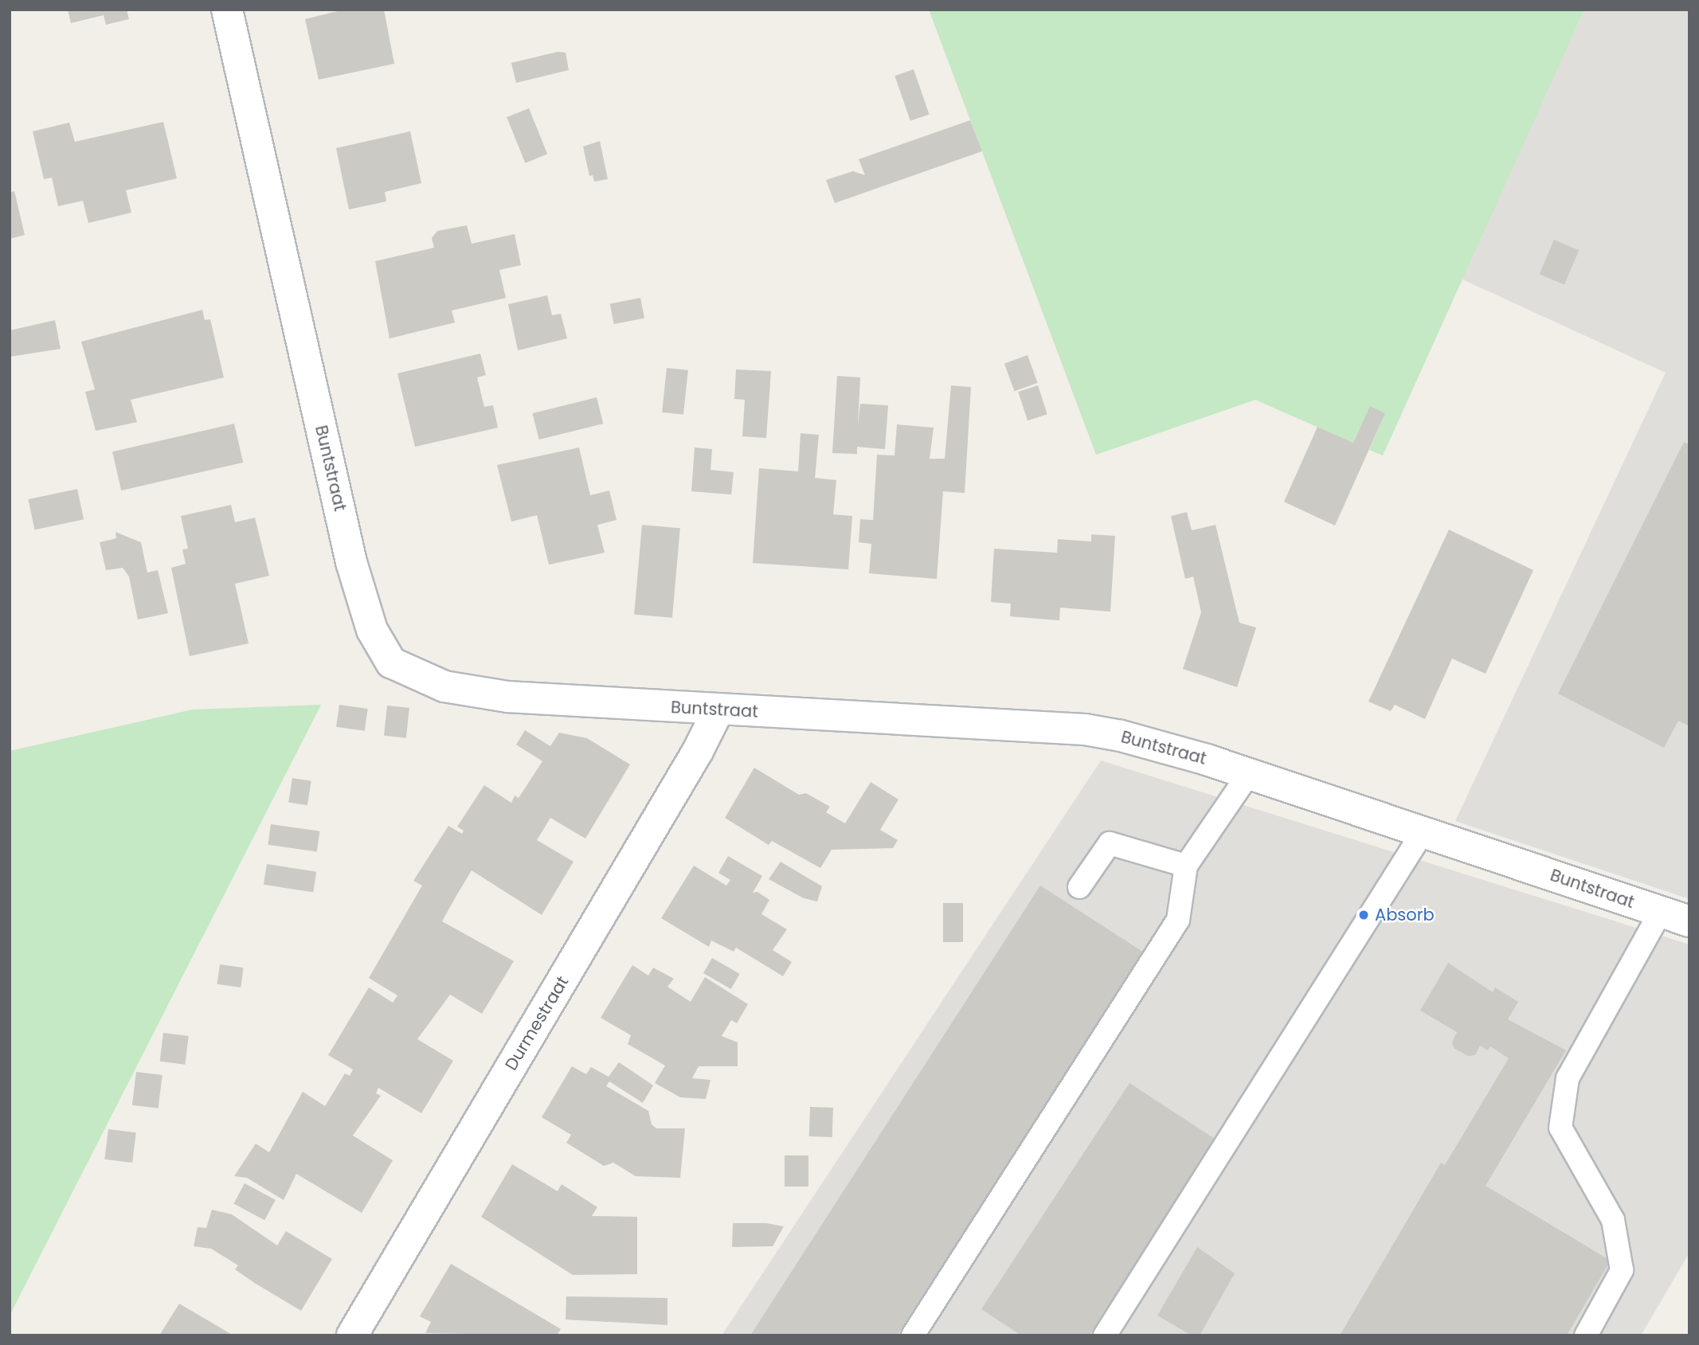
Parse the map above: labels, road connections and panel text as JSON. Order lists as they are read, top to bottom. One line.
{"streets":{"street":["Buntstraat","Durmestraat"]},"crossings":[["Buntstraat","Durmestraat"]],"places":["Absorb"]}
